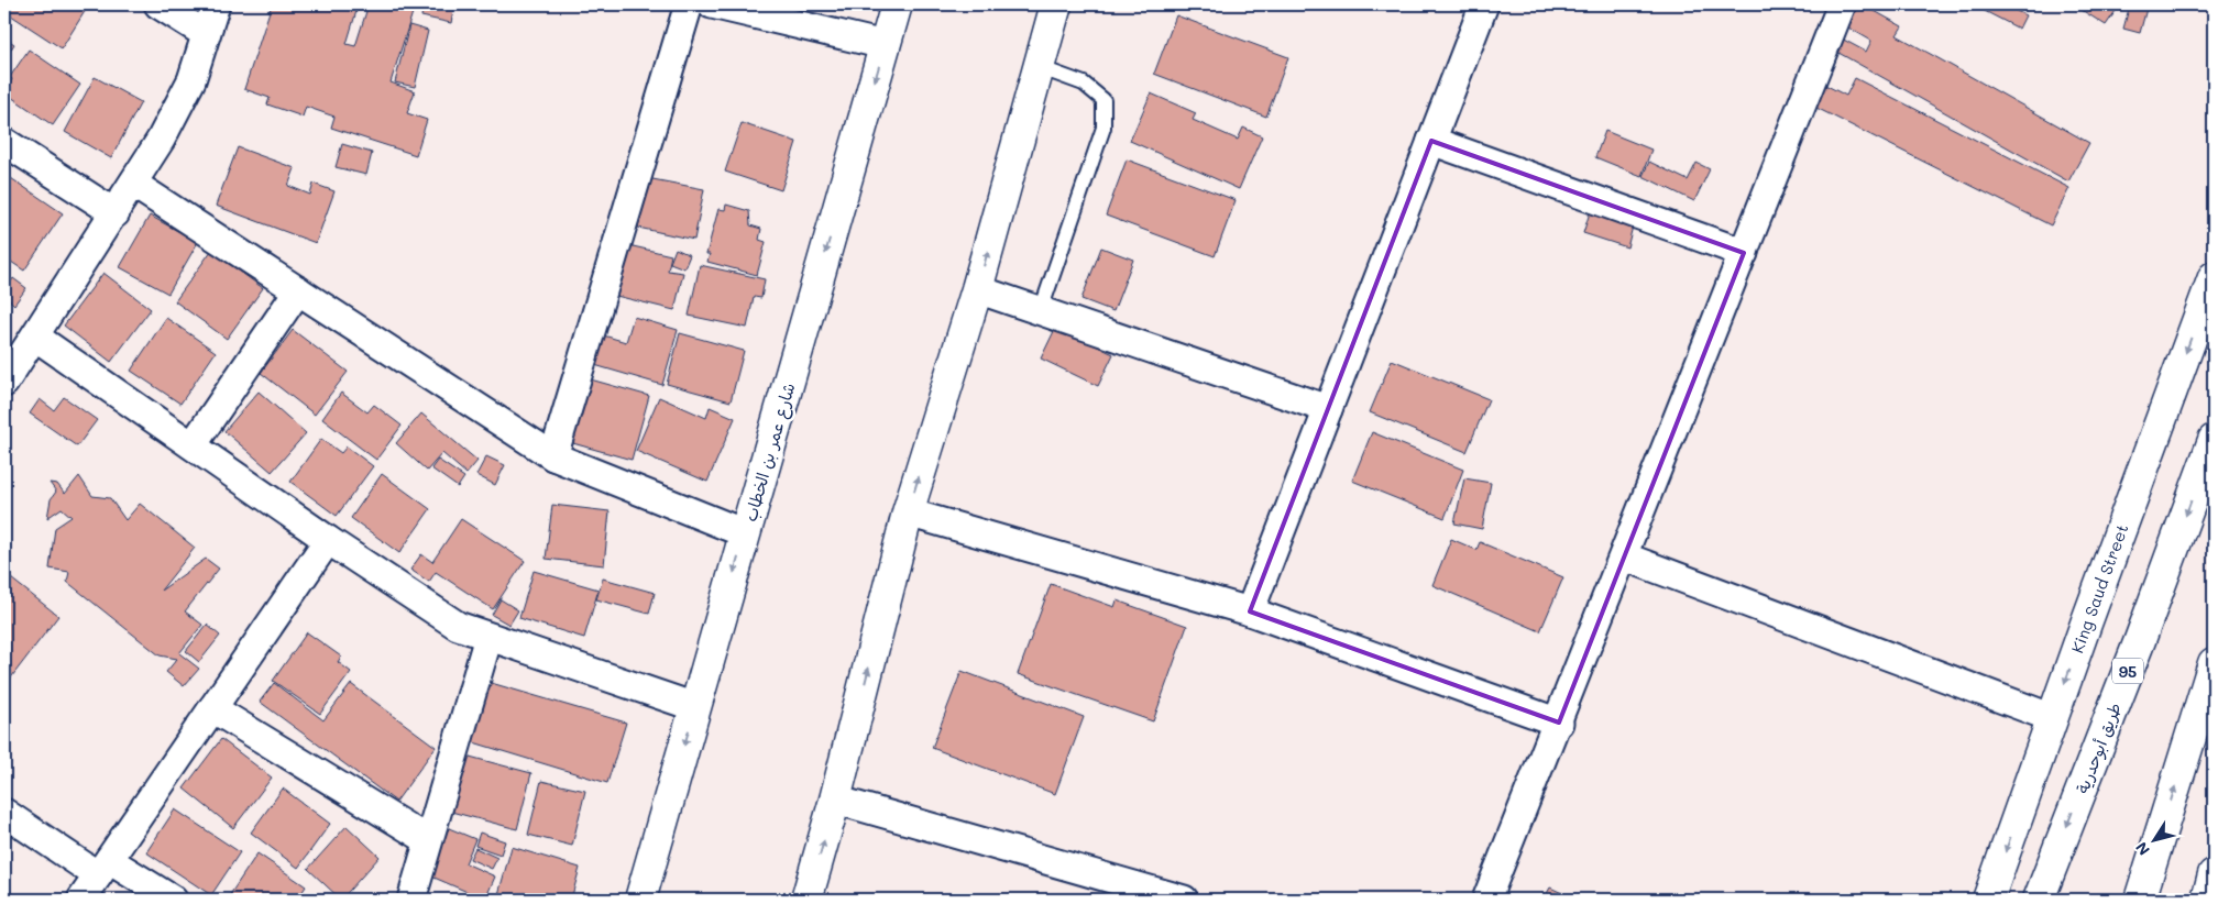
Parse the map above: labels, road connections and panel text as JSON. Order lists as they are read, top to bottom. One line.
{"streets":{"main road":["شارع عمر بن الخطاب","King Saud Street","95","طريق أبوحدرية"]},"north":"bottom left"}
